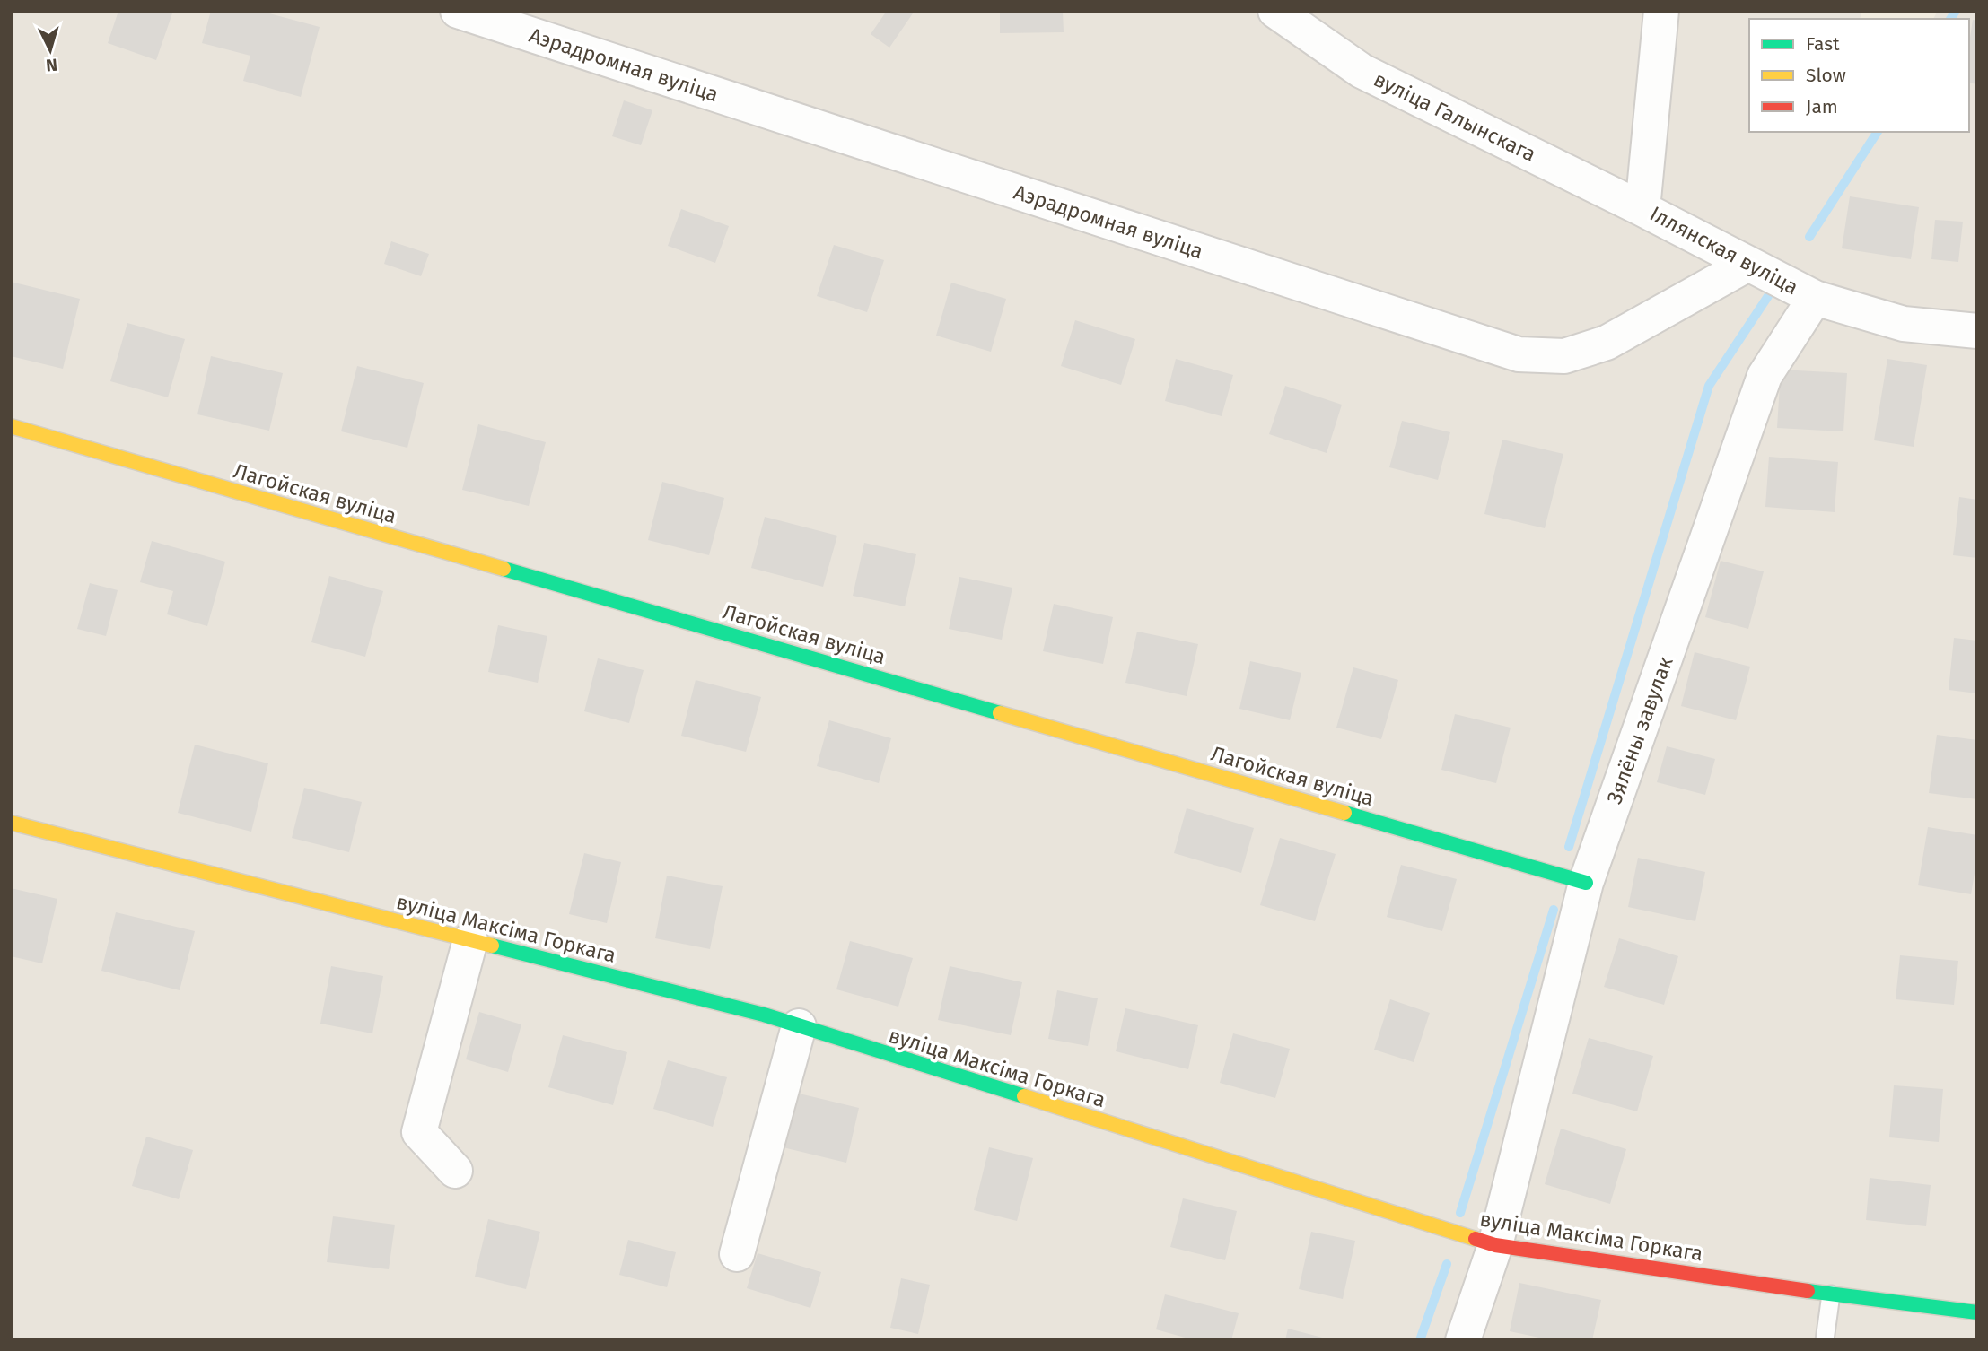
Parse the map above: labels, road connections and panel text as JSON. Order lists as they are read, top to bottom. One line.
{"streets":{"street":["Аэрадромная вуліца","вуліца Галынскага","Іллянская вуліца","Лагойская вуліца","Зялёны завулак","вуліца Максіма Горкага"]},"crossings":[["Аэрадромная вуліца","Іллянская вуліца"],["вуліца Галынскага","Іллянская вуліца"],["Іллянская вуліца","Зялёны завулак"],["Лагойская вуліца","Зялёны завулак"],["Зялёны завулак","вуліца Максіма Горкага"]],"legend":["Fast","Slow","Jam"],"north":"bottom"}
